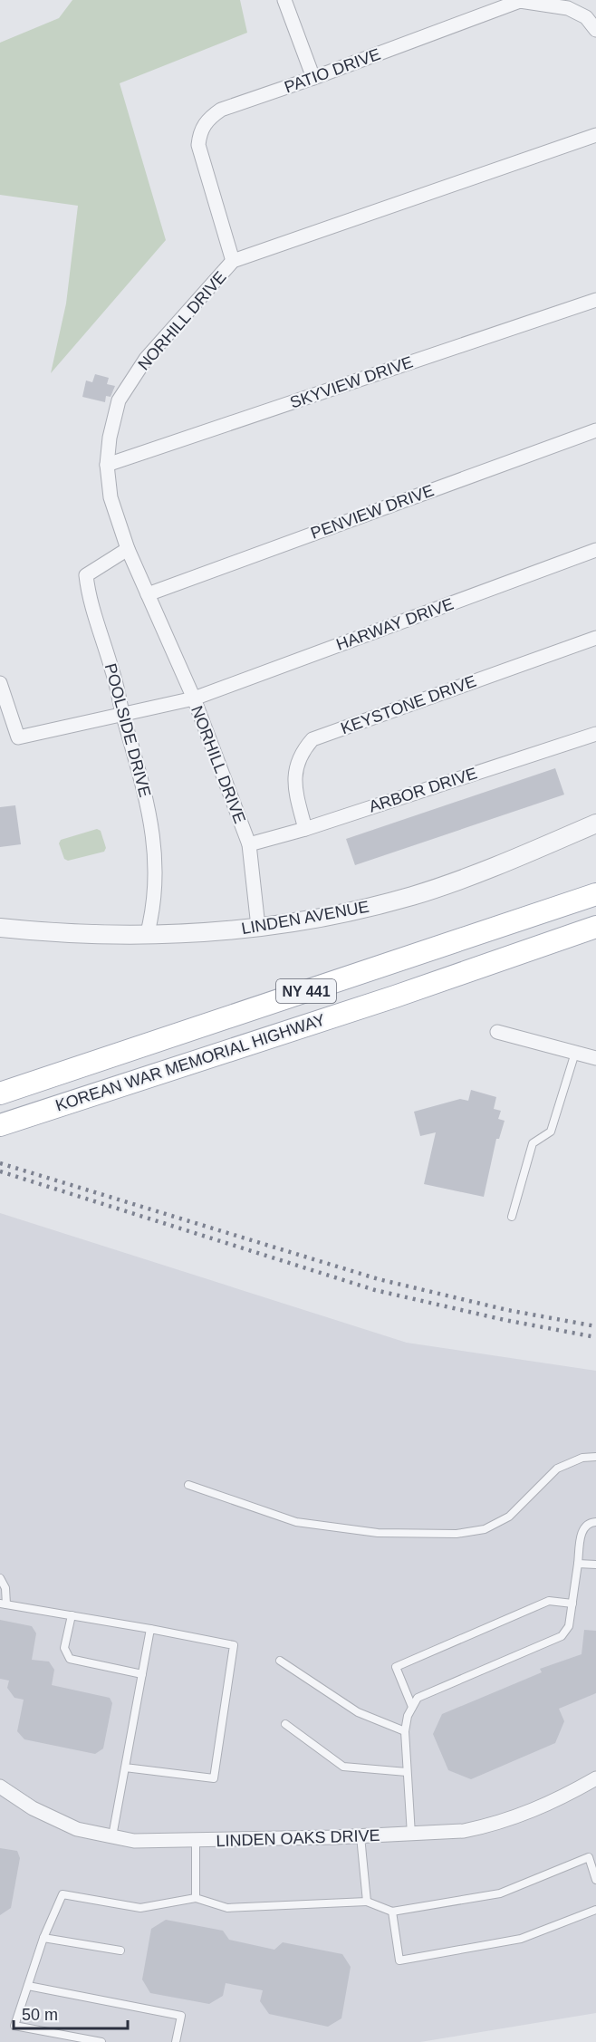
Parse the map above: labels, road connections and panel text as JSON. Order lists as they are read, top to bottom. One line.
{"streets":{"main road":["NY 441","KOREAN WAR MEMORIAL HIGHWAY"],"street":["PATIO DRIVE","NORHILL DRIVE","SKYVIEW DRIVE","PENVIEW DRIVE","HARWAY DRIVE","KEYSTONE DRIVE","POOLSIDE DRIVE","ARBOR DRIVE","LINDEN AVENUE","LINDEN OAKS DRIVE"]},"crossings":[["PATIO DRIVE","NORHILL DRIVE"],["NORHILL DRIVE","SKYVIEW DRIVE"],["NORHILL DRIVE","PENVIEW DRIVE"],["NORHILL DRIVE","HARWAY DRIVE"],["NORHILL DRIVE","POOLSIDE DRIVE"],["NORHILL DRIVE","ARBOR DRIVE"],["NORHILL DRIVE","LINDEN AVENUE"],["HARWAY DRIVE","POOLSIDE DRIVE"],["KEYSTONE DRIVE","ARBOR DRIVE"],["POOLSIDE DRIVE","LINDEN AVENUE"]],"scale_bar":"50 m"}
